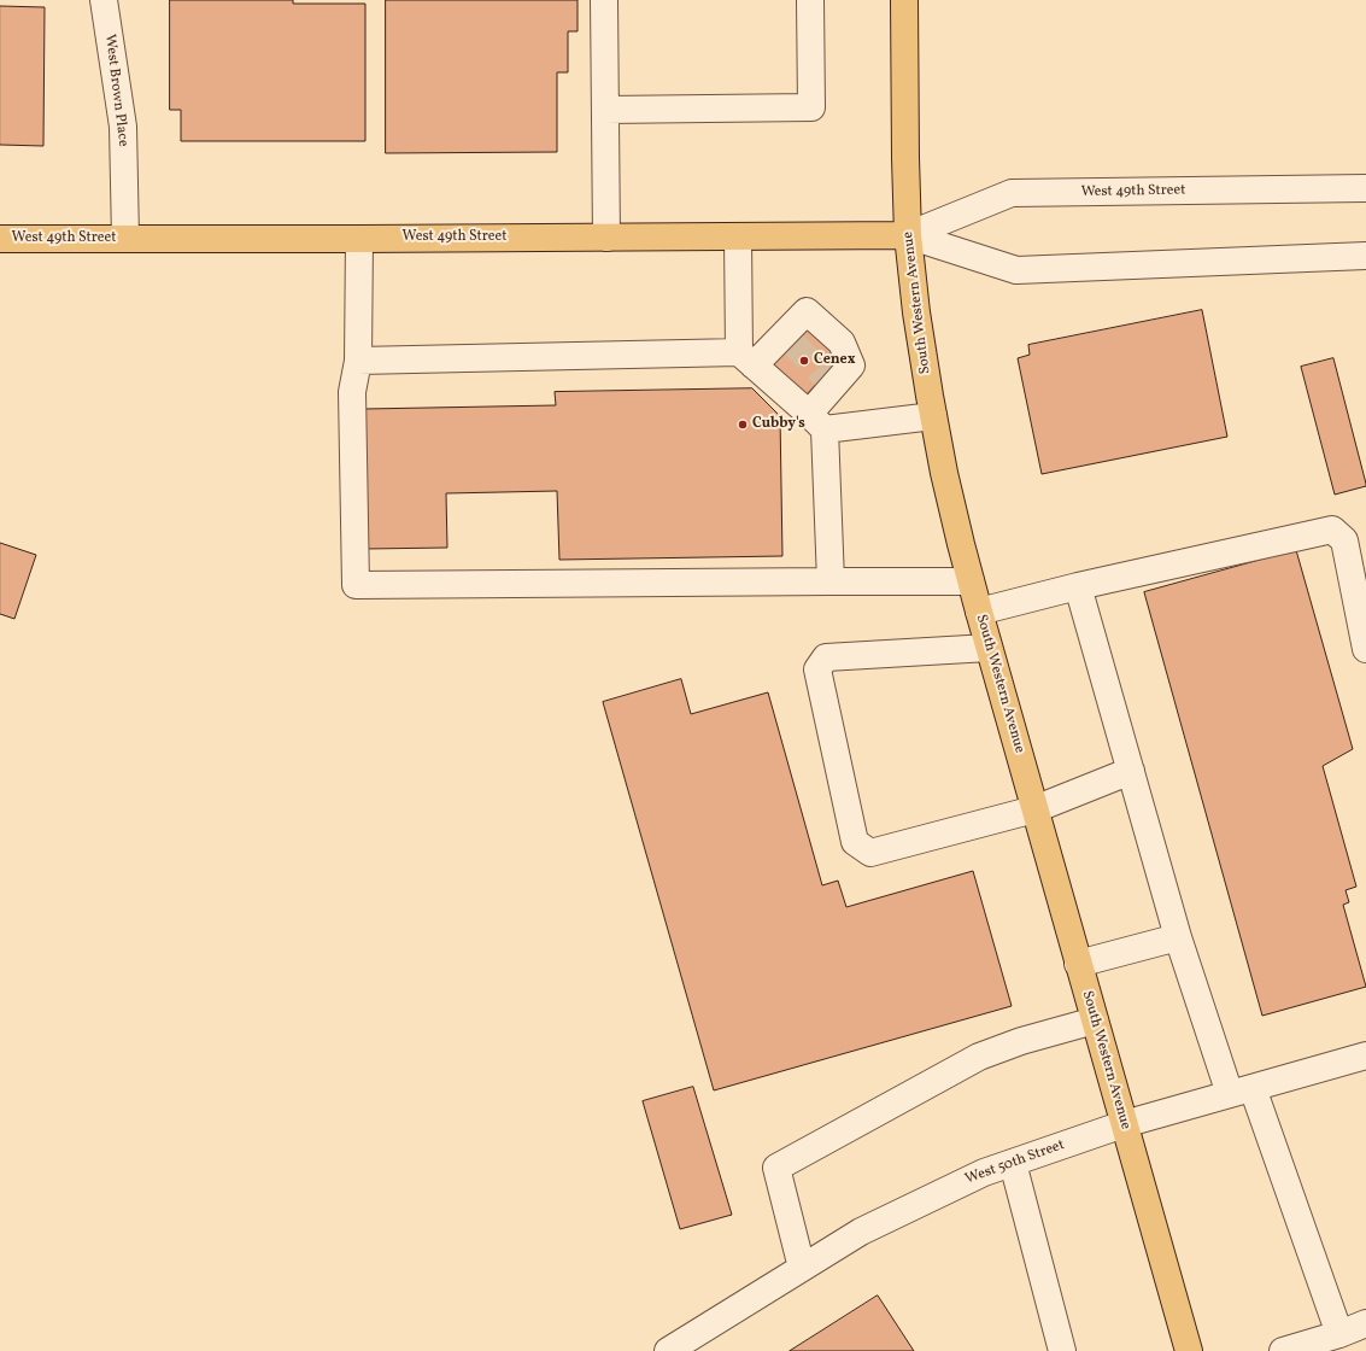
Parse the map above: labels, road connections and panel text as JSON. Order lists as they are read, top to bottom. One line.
{"streets":{"main road":["West 49th Street","South Western Avenue"],"street":["West Brown Place","West 50th Street"]},"crossings":[["West Brown Place","West 49th Street"],["West 49th Street","South Western Avenue"],["South Western Avenue","West 50th Street"]],"places":["Cenex","Cubby's"]}
